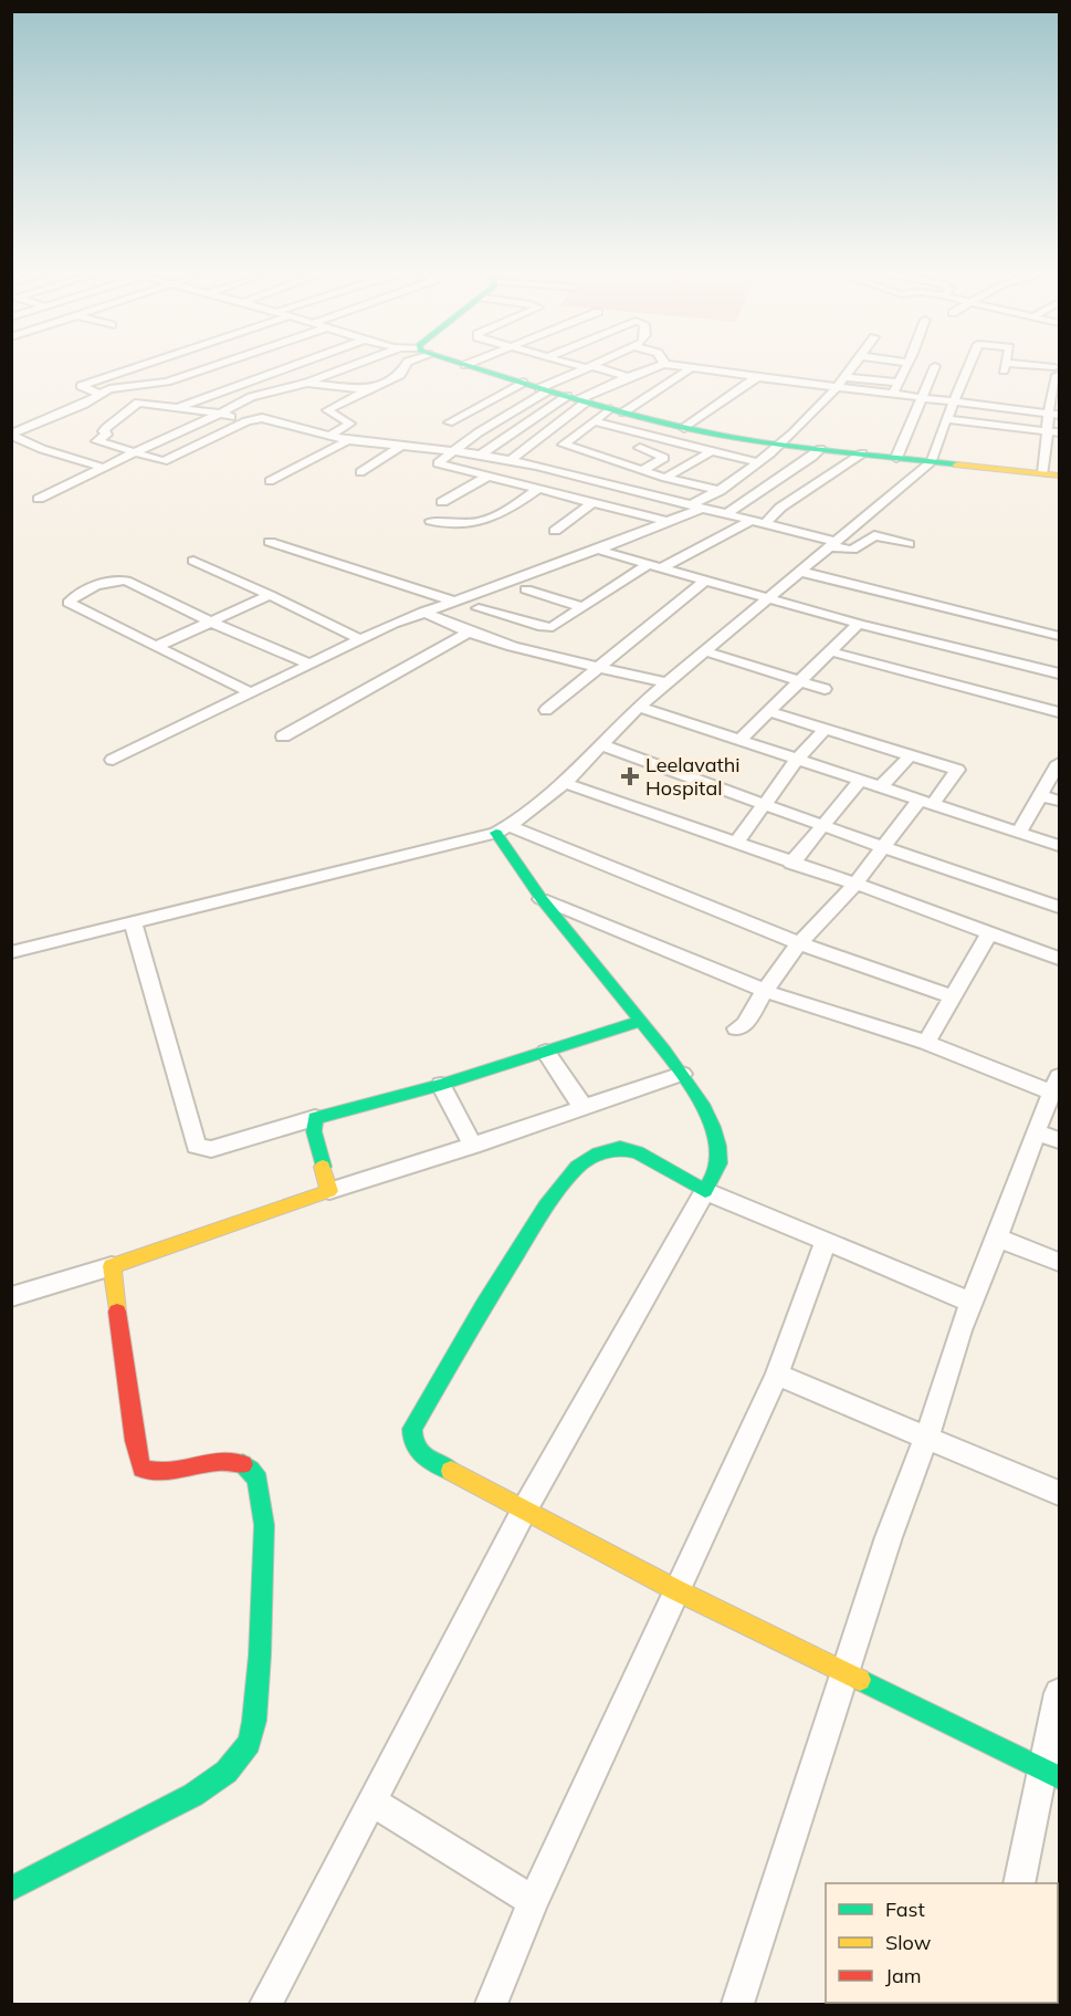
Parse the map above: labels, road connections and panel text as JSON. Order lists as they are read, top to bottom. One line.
{"places":{"health":["Leelavathi Hospital"]},"legend":["Fast","Slow","Jam"]}
